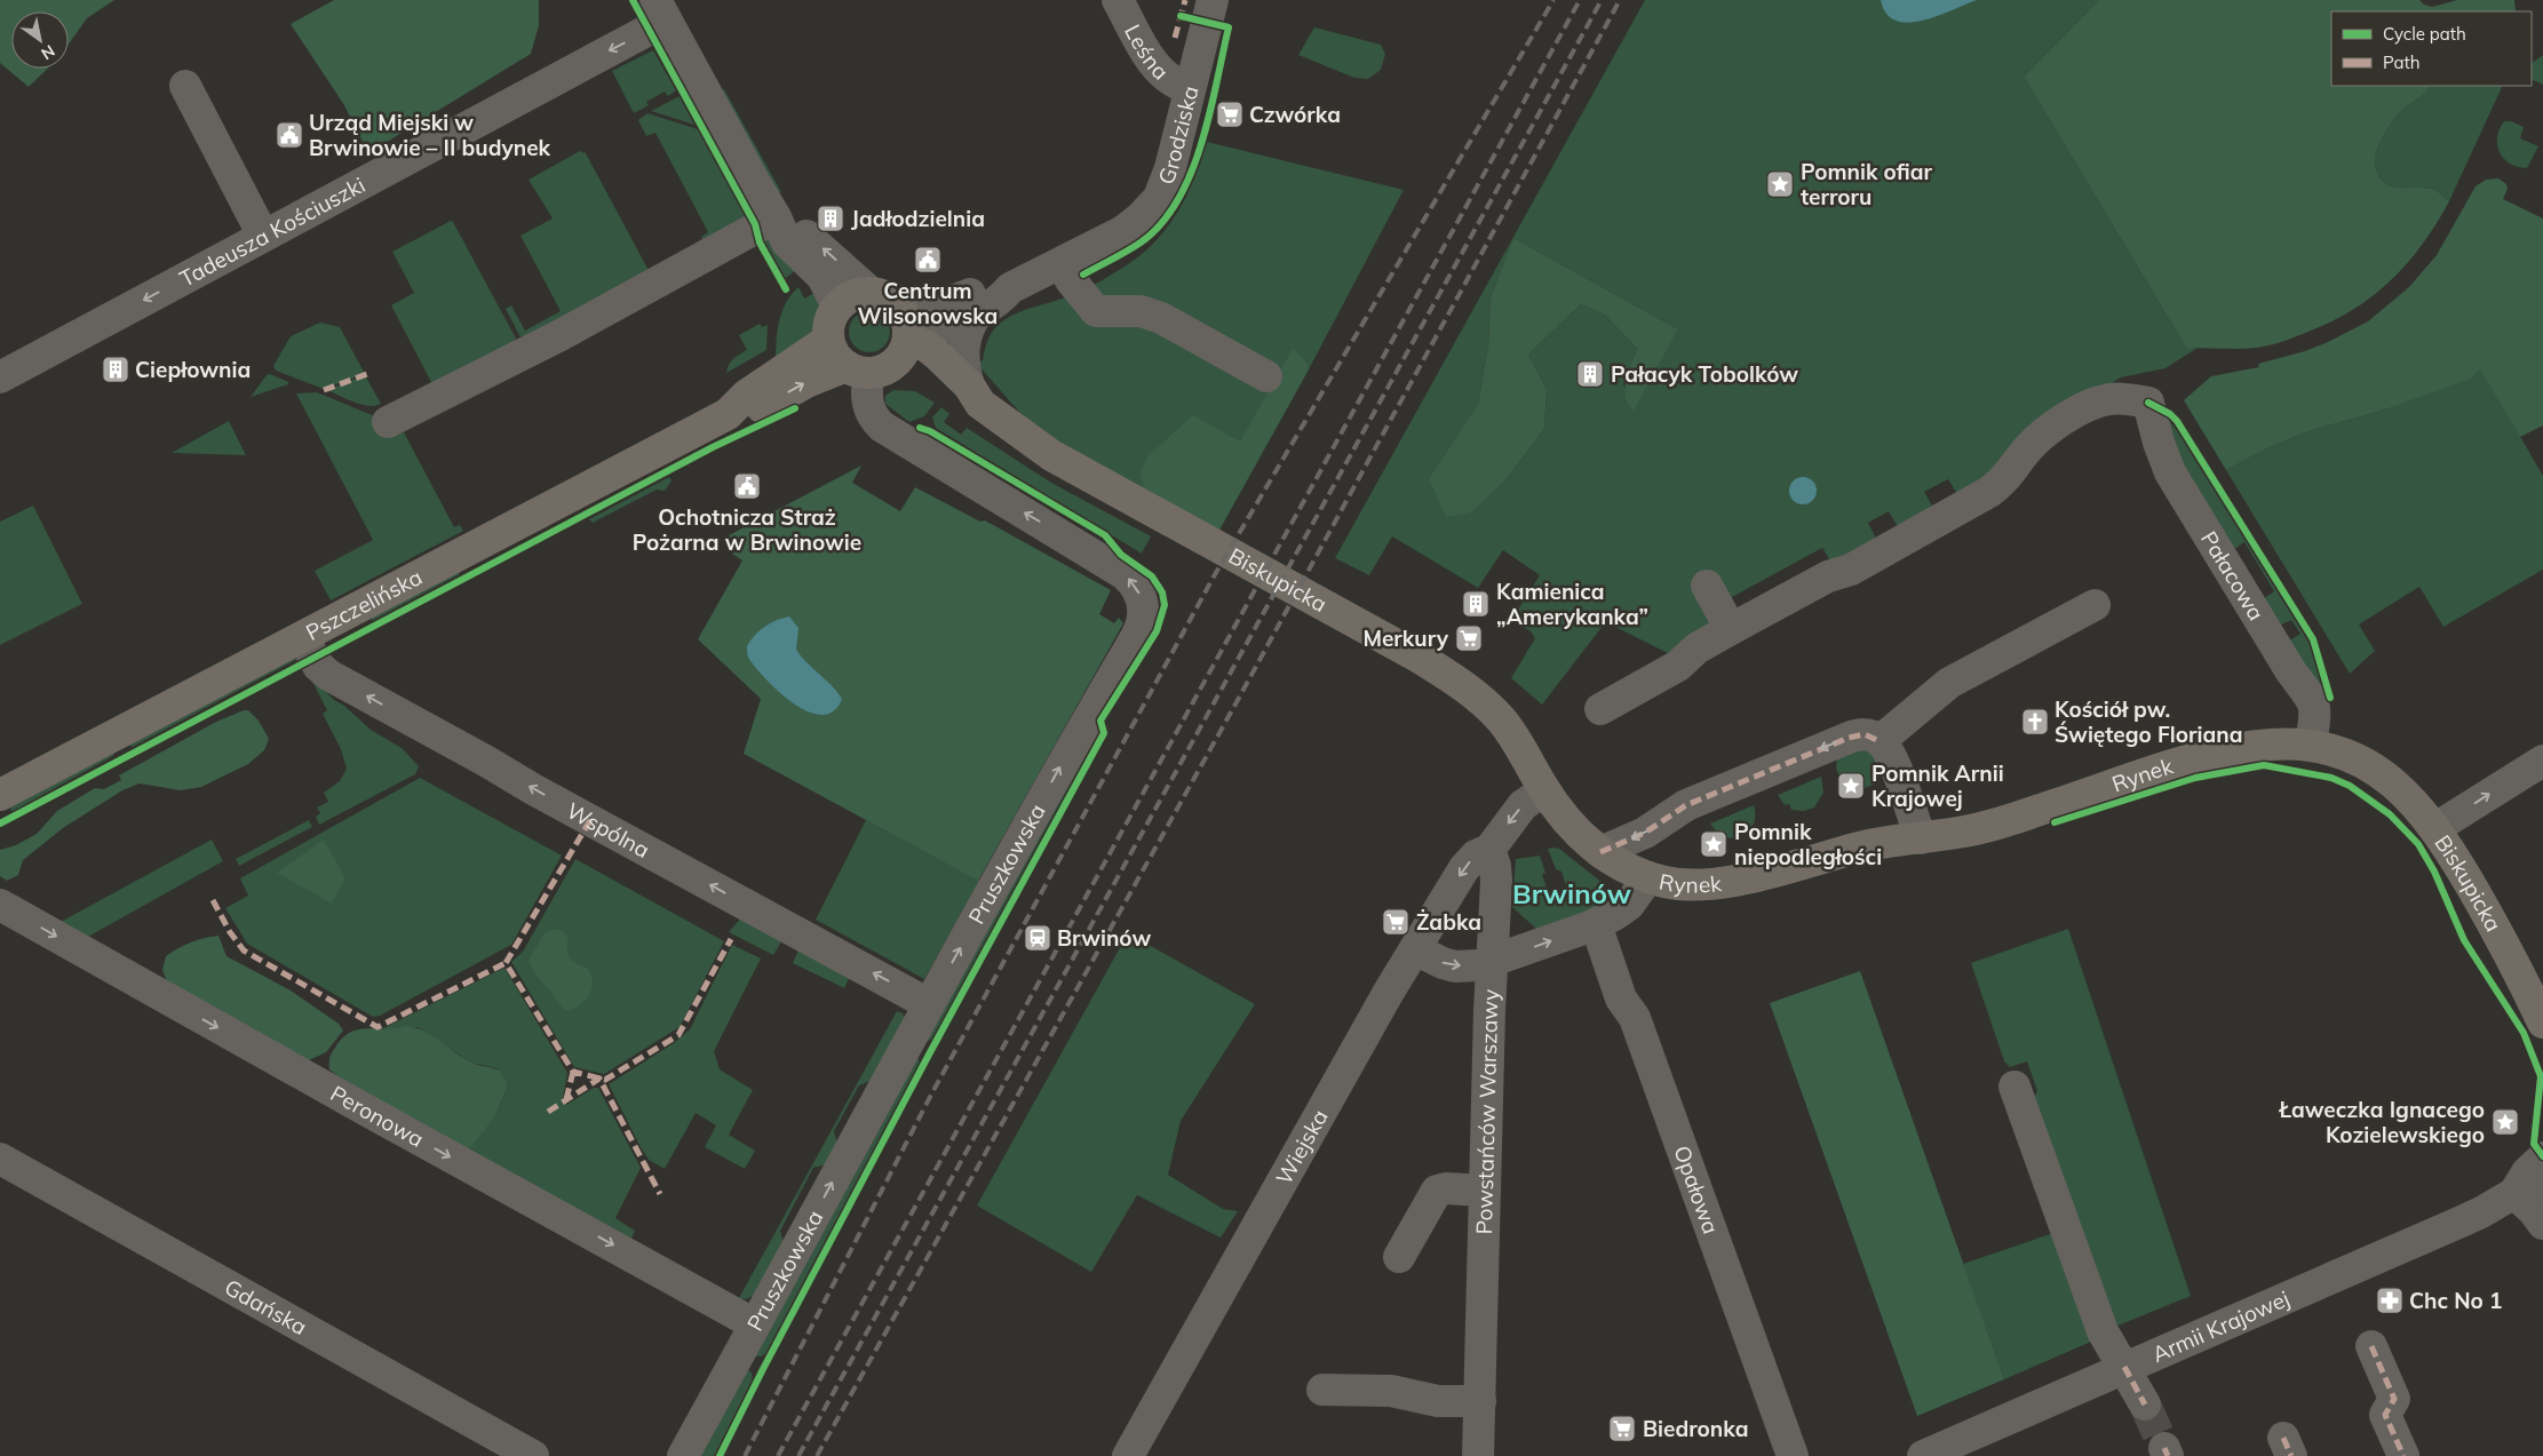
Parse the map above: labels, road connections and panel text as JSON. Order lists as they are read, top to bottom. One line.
{"streets":{"main road":["Biskupicka","Pszczelińska","Rynek"],"street":["Leśna","Grodziska","Tadeusza Kościuszki","Pałacowa","Wspólna","Pruszkowska","Powstańców Warszawy","Peronowa","Wiejska","Opałowa","Gdańska","Armii Krajowej"]},"crossings":[["Leśna","Grodziska"],["Grodziska","Biskupicka"],["Grodziska","Pszczelińska"],["Grodziska","Pruszkowska"],["Pałacowa","Rynek"],["Biskupicka","Pszczelińska"],["Biskupicka","Rynek"],["Biskupicka","Pruszkowska"],["Pszczelińska","Wspólna"],["Pszczelińska","Pruszkowska"],["Wspólna","Pruszkowska"],["Pruszkowska","Peronowa"],["Powstańców Warszawy","Wiejska"]],"one_way":["Wspólna","Pruszkowska","Peronowa"],"districts":["Brwinów"],"places":{"supermarket":["Czwórka","Merkury","Żabka","Biedronka"],"public building":["Urząd Miejski w Brwinowie – II budynek","Centrum Wilsonowska","Ochotnicza Straż Pożarna w Brwinowie"],"place":["Pomnik ofiar terroru","Pomnik Arnii Krajowej","Pomnik niepodległości","Ławeczka Ignacego Kozielewskiego"],"building":["Jadłodzielnia","Ciepłownia","Pałacyk Tobolków","Kamienica „Amerykanka”"],"church":["Kościół pw. Świętego Floriana"],"station":["Brwinów"],"pharmacy":["Chc No 1"]},"legend":["Cycle path","Path"],"north":"bottom right"}
